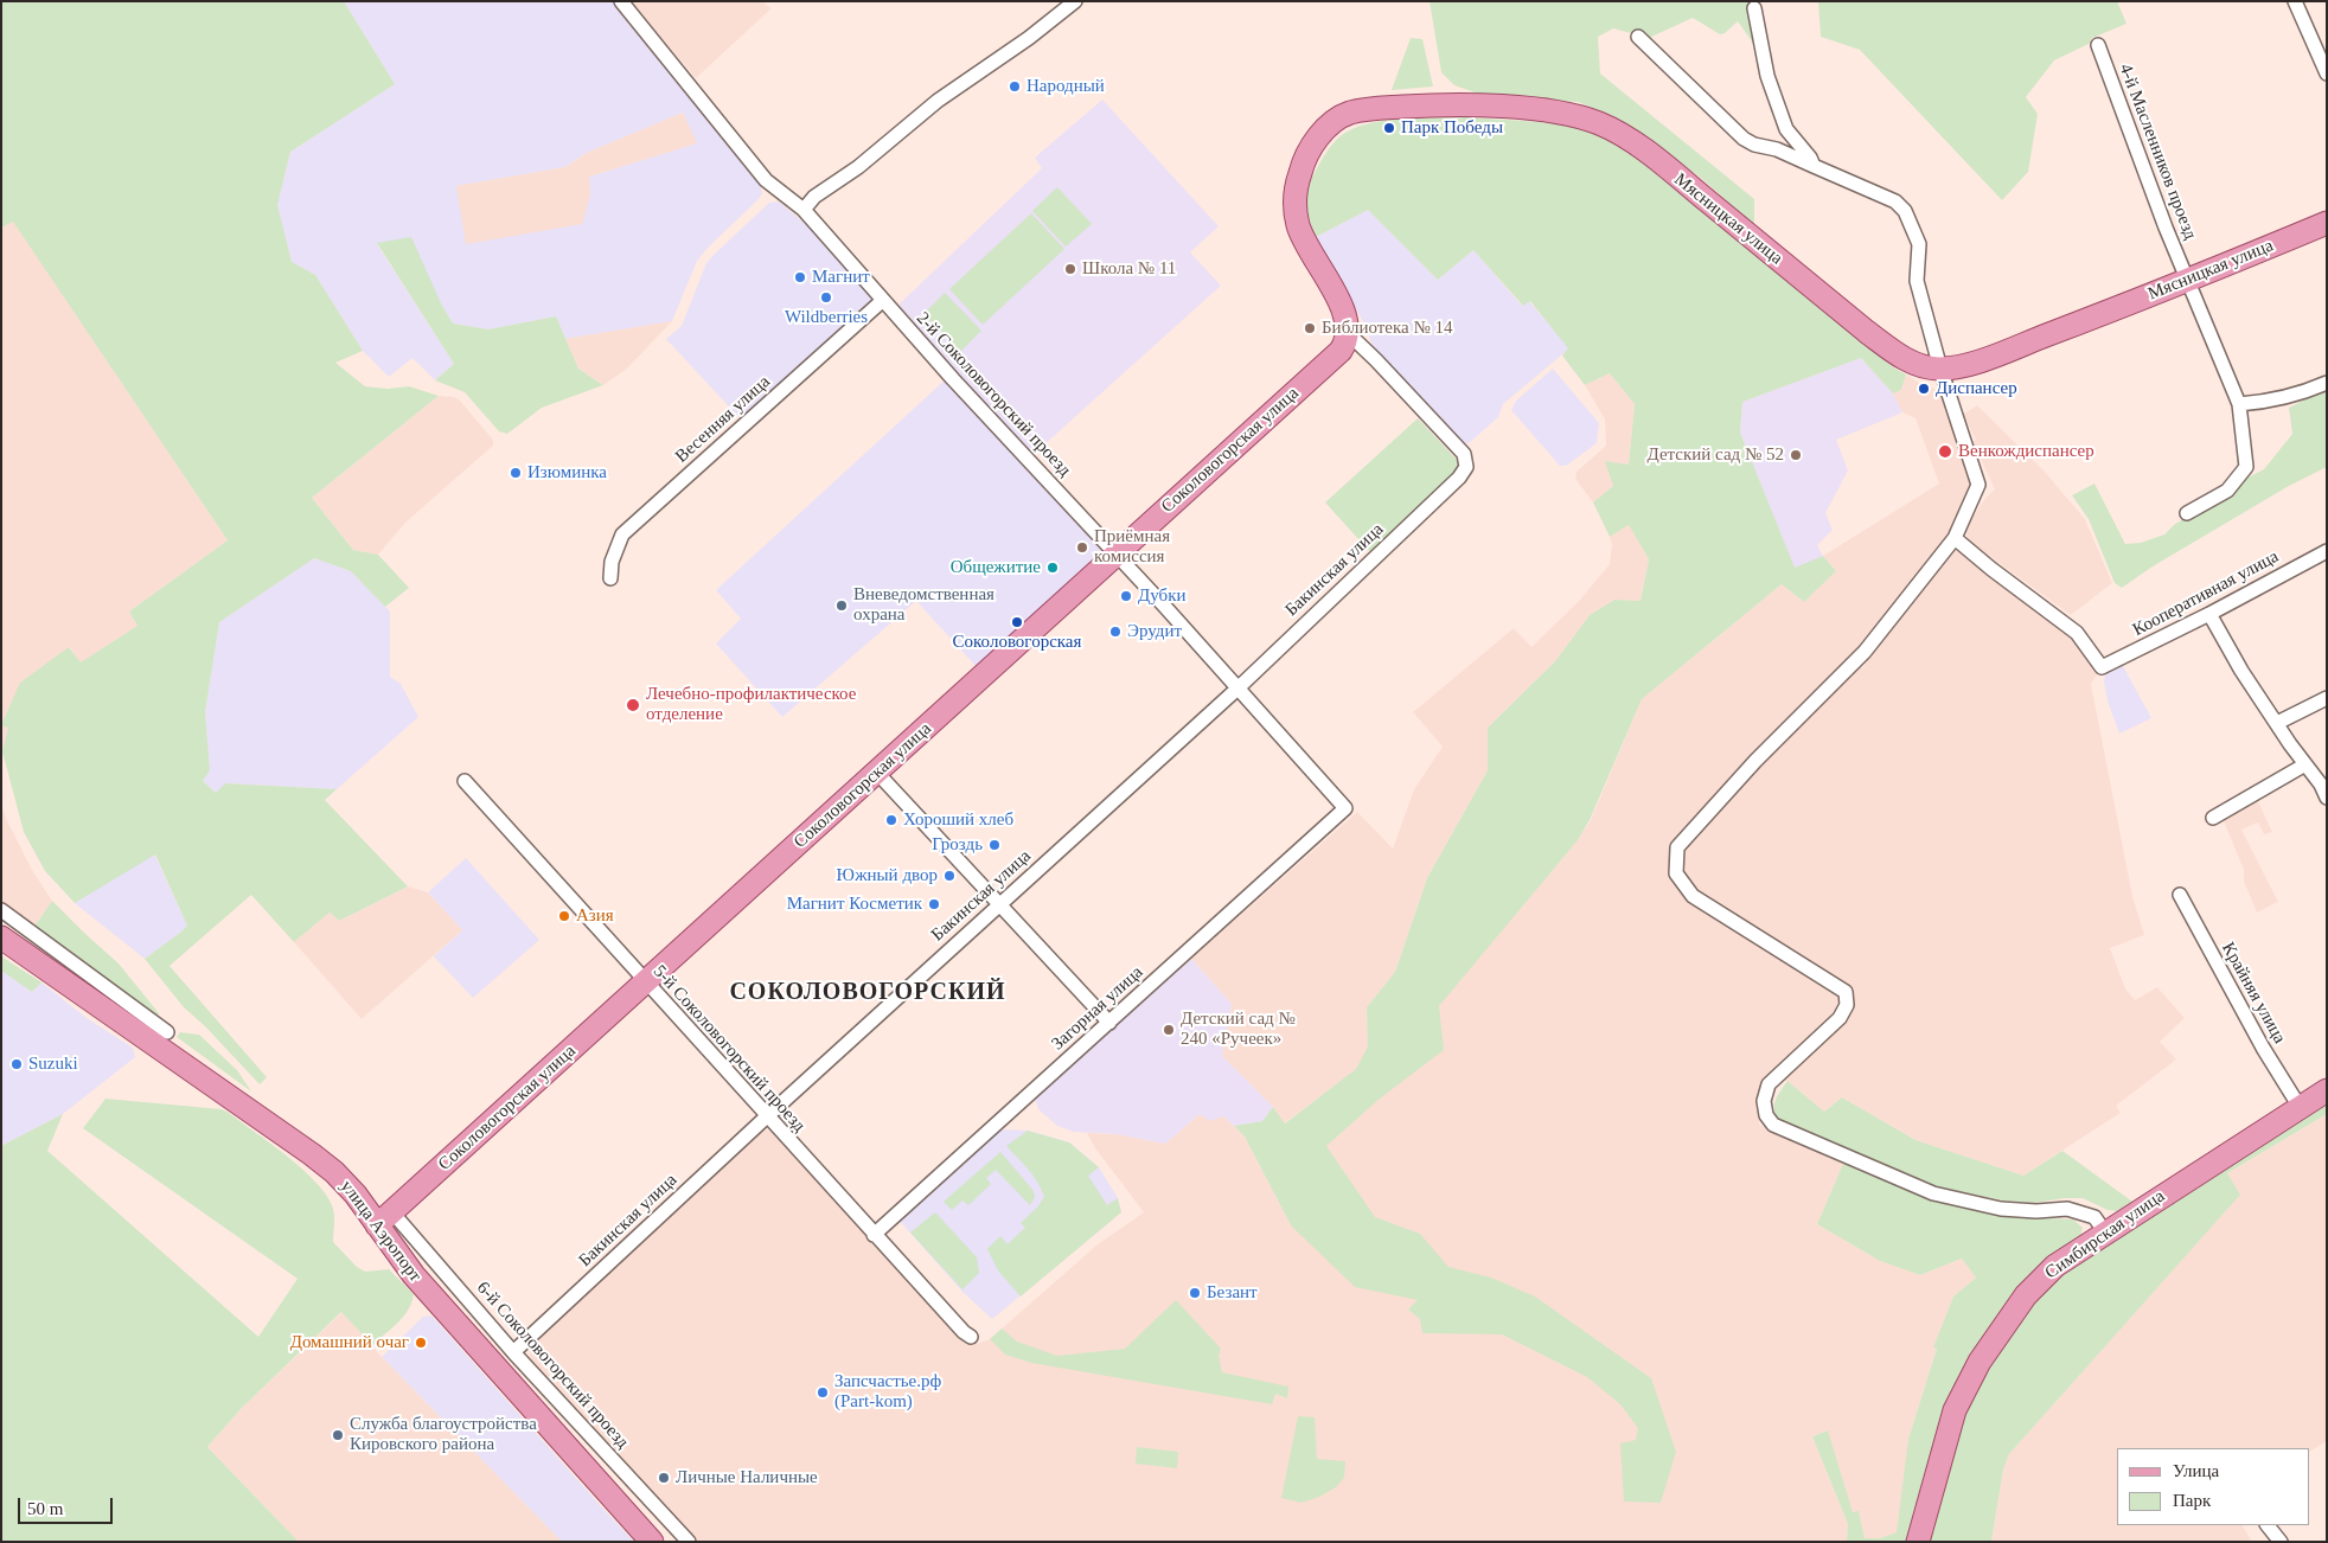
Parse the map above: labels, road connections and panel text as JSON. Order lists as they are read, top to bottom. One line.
{"streets":{"main road":["Мясницкая улица","Соколовогорская улица","улица Аэропорт","Симбирская улица"],"street":["4-й Масленников проезд","2-й Соколовогорский проезд","Весенняя улица","Бакинская улица","Кооперативная улица","Крайняя улица","Загорная улица","5-й Соколовогорский проезд","6-й Соколовогорский проезд"]},"crossings":[["4-й Масленников проезд","Мясницкая улица"],["Мясницкая улица","Соколовогорская улица"],["Мясницкая улица","Бакинская улица"],["2-й Соколовогорский проезд","Весенняя улица"],["2-й Соколовогорский проезд","Соколовогорская улица"],["2-й Соколовогорский проезд","Бакинская улица"],["2-й Соколовогорский проезд","Загорная улица"],["Соколовогорская улица","Бакинская улица"],["Соколовогорская улица","5-й Соколовогорский проезд"],["Соколовогорская улица","улица Аэропорт"],["Соколовогорская улица","6-й Соколовогорский проезд"],["Бакинская улица","5-й Соколовогорский проезд"],["Бакинская улица","6-й Соколовогорский проезд"],["Крайняя улица","Симбирская улица"],["Загорная улица","5-й Соколовогорский проезд"],["улица Аэропорт","6-й Соколовогорский проезд"]],"districts":["СОКОЛОВОГОРСКИЙ"],"places":["Народный","Парк Победы","Школа № 11","Магнит","Wildberries","Библиотека № 14","Диспансер","Венкождиспансер","Детский сад № 52","Изюминка","Приёмная комиссия","Общежитие","Дубки","Вневедомственная охрана","Соколовогорская","Эрудит","Лечебно-профилактическое отделение","Хороший хлеб","Гроздь","Южный двор","Магнит Косметик","Азия","Детский сад № 240 «Ручеек»","Suzuki","Безант","Домашний очаг","Запсчастье.рф (Part-kom)","Служба благоустройства Кировского района","Личные Наличные"],"legend":["Улица","Парк"],"scale_bar":"50 m"}
